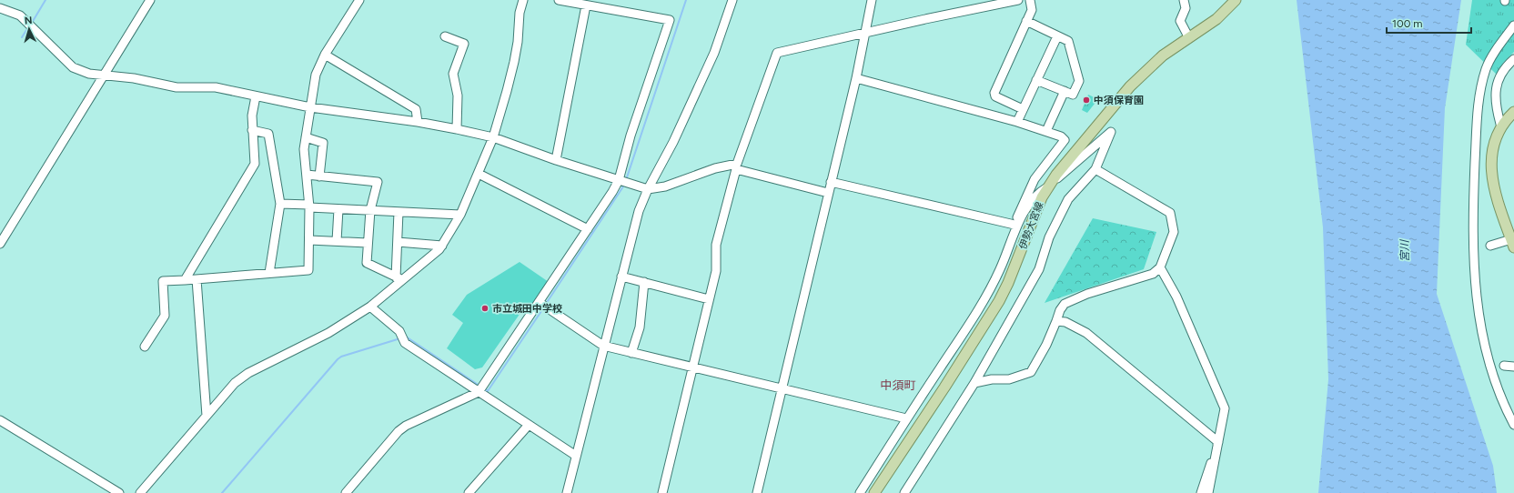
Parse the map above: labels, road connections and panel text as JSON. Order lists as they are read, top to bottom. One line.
{"streets":{"main road":["伊勢大宮線"]},"districts":["中須町"],"water":["宮川"],"places":["中須保育園","市立城田中学校"],"scale_bar":"100 m","north":"top"}
